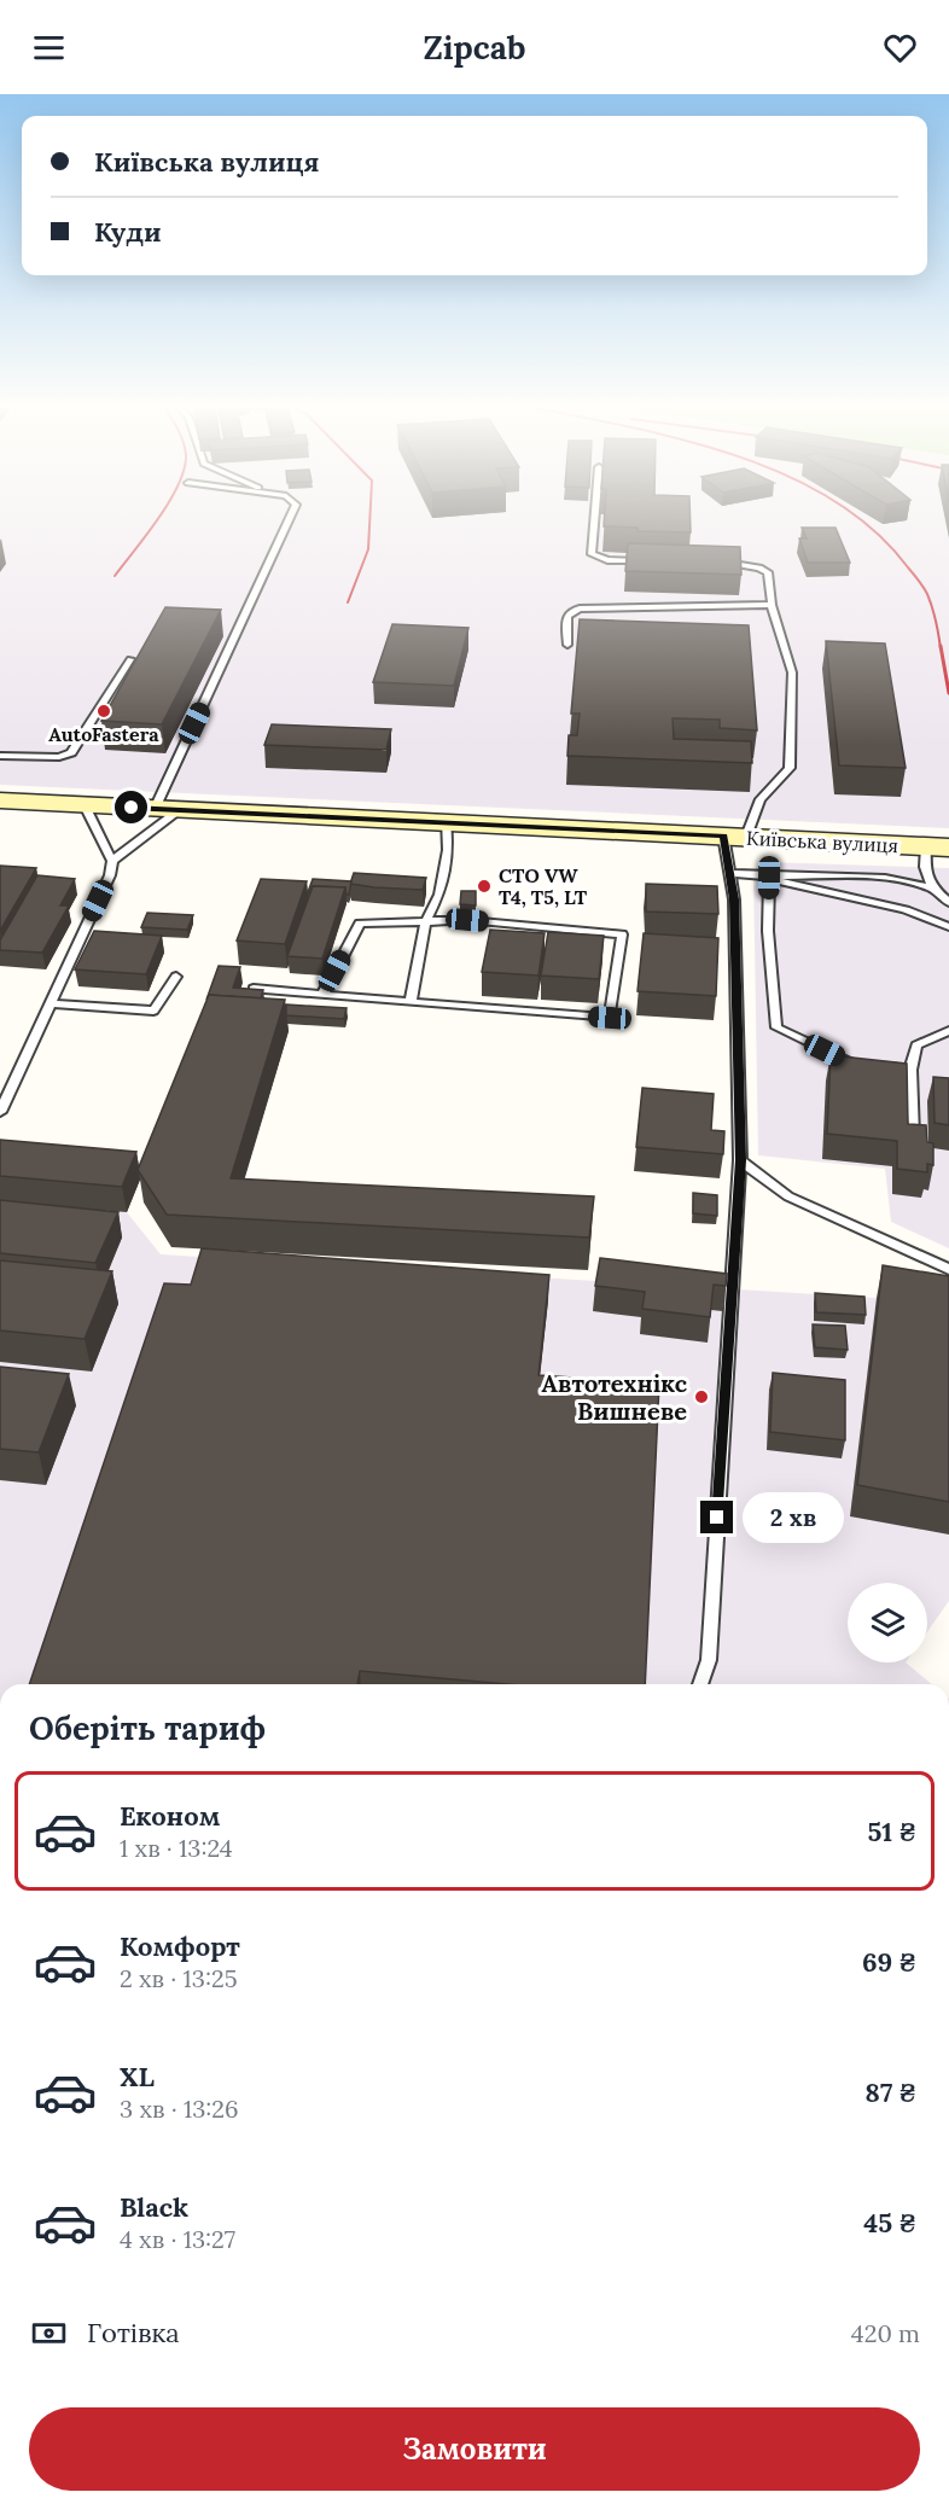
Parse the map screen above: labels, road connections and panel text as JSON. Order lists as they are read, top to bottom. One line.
{"streets":{"main road":["Київська вулиця"]},"places":["AutoFastera","СТО VW T4, T5, LT","Автотехнікс Вишневе"],"page":{"header":"Zipcab","banner":["Київська вулиця","Куди"],"bubble":"2 хв","heading":"Оберіть тариф","list":[{"name":"Економ","note":"1 хв · 13:24","value":"51 ₴"},{"name":"Комфорт","note":"2 хв · 13:25","value":"69 ₴"},{"name":"XL","note":"3 хв · 13:26","value":"87 ₴"},{"name":"Black","note":"4 хв · 13:27","value":"45 ₴"}],"pay":["Готівка","420 m"],"buttons":"Замовити"}}
